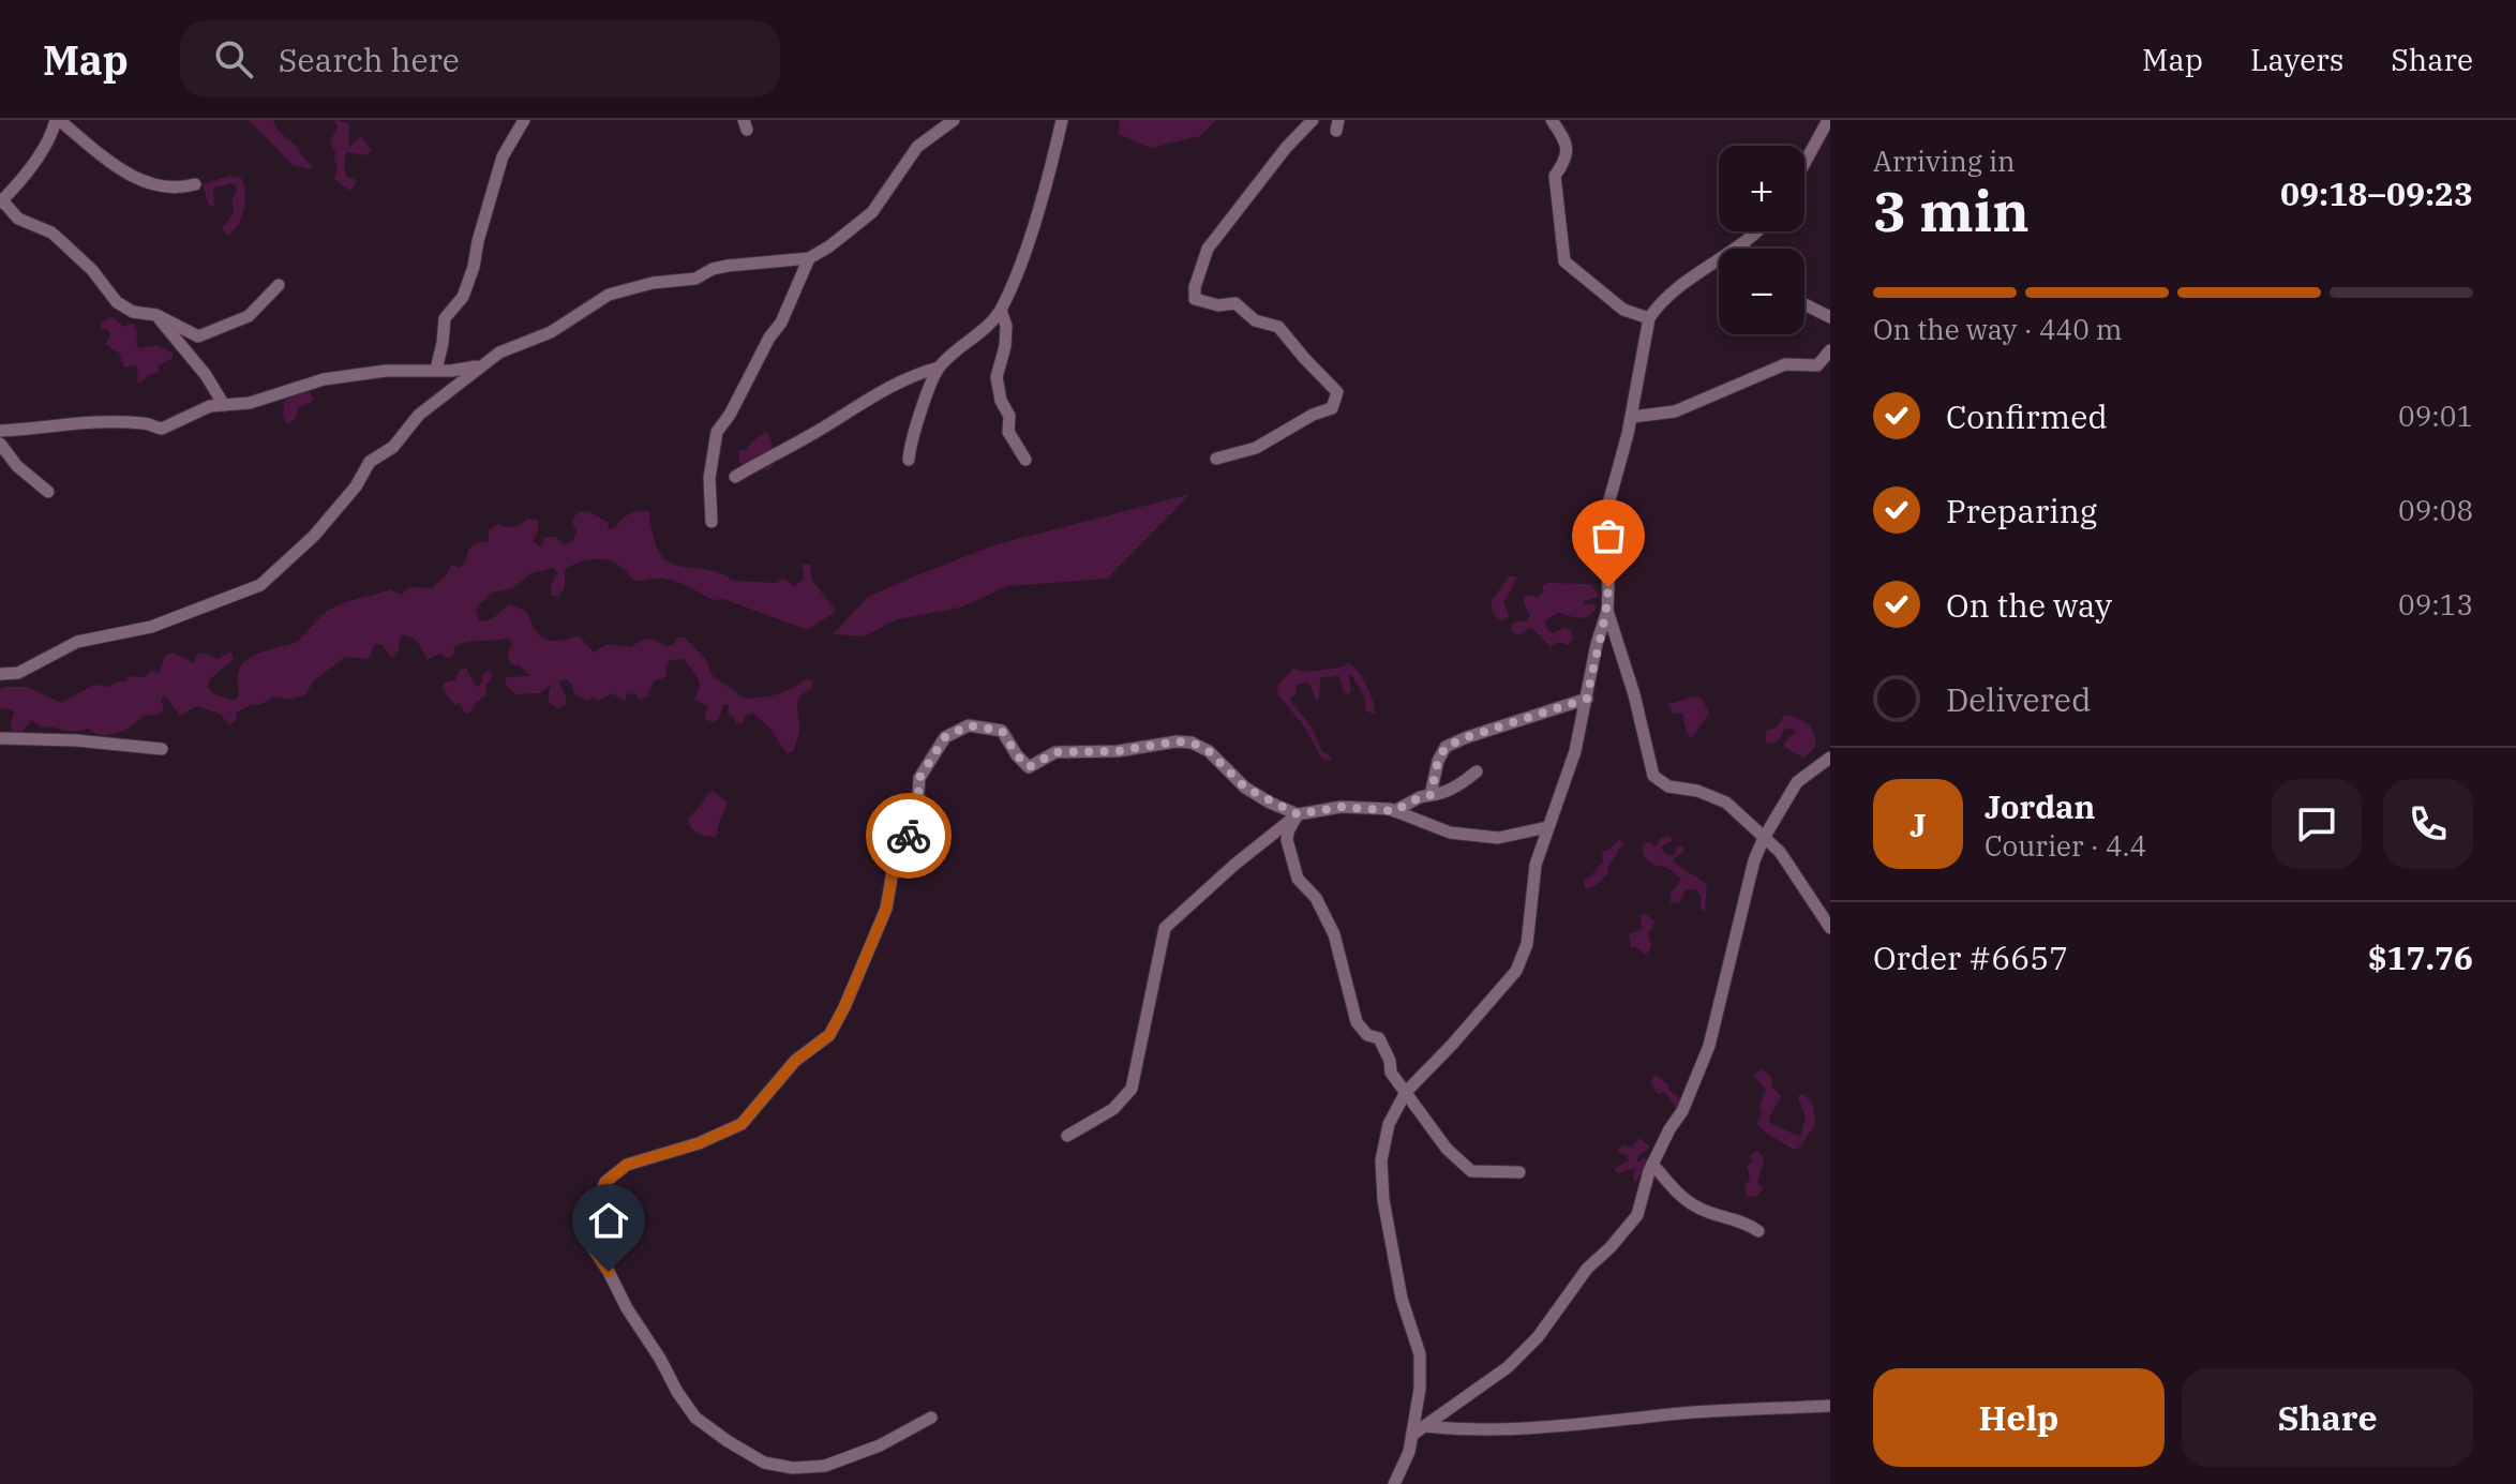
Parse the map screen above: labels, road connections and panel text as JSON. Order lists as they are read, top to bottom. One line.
{"page":{"header":"Map","search":"Search here","nav":["Map","Layers","Share"],"heading":["3 min","Arriving in","09:18–09:23"],"panel":["Jordan","Courier · 4.4","Order #6657","$17.76"],"map_buttons":["+","−"],"bar":"On the way · 440 m","list":[["Confirmed","09:01"],["Preparing","09:08"],["On the way","09:13"],"Delivered"],"round":"J","buttons":["Help","Share"]}}
